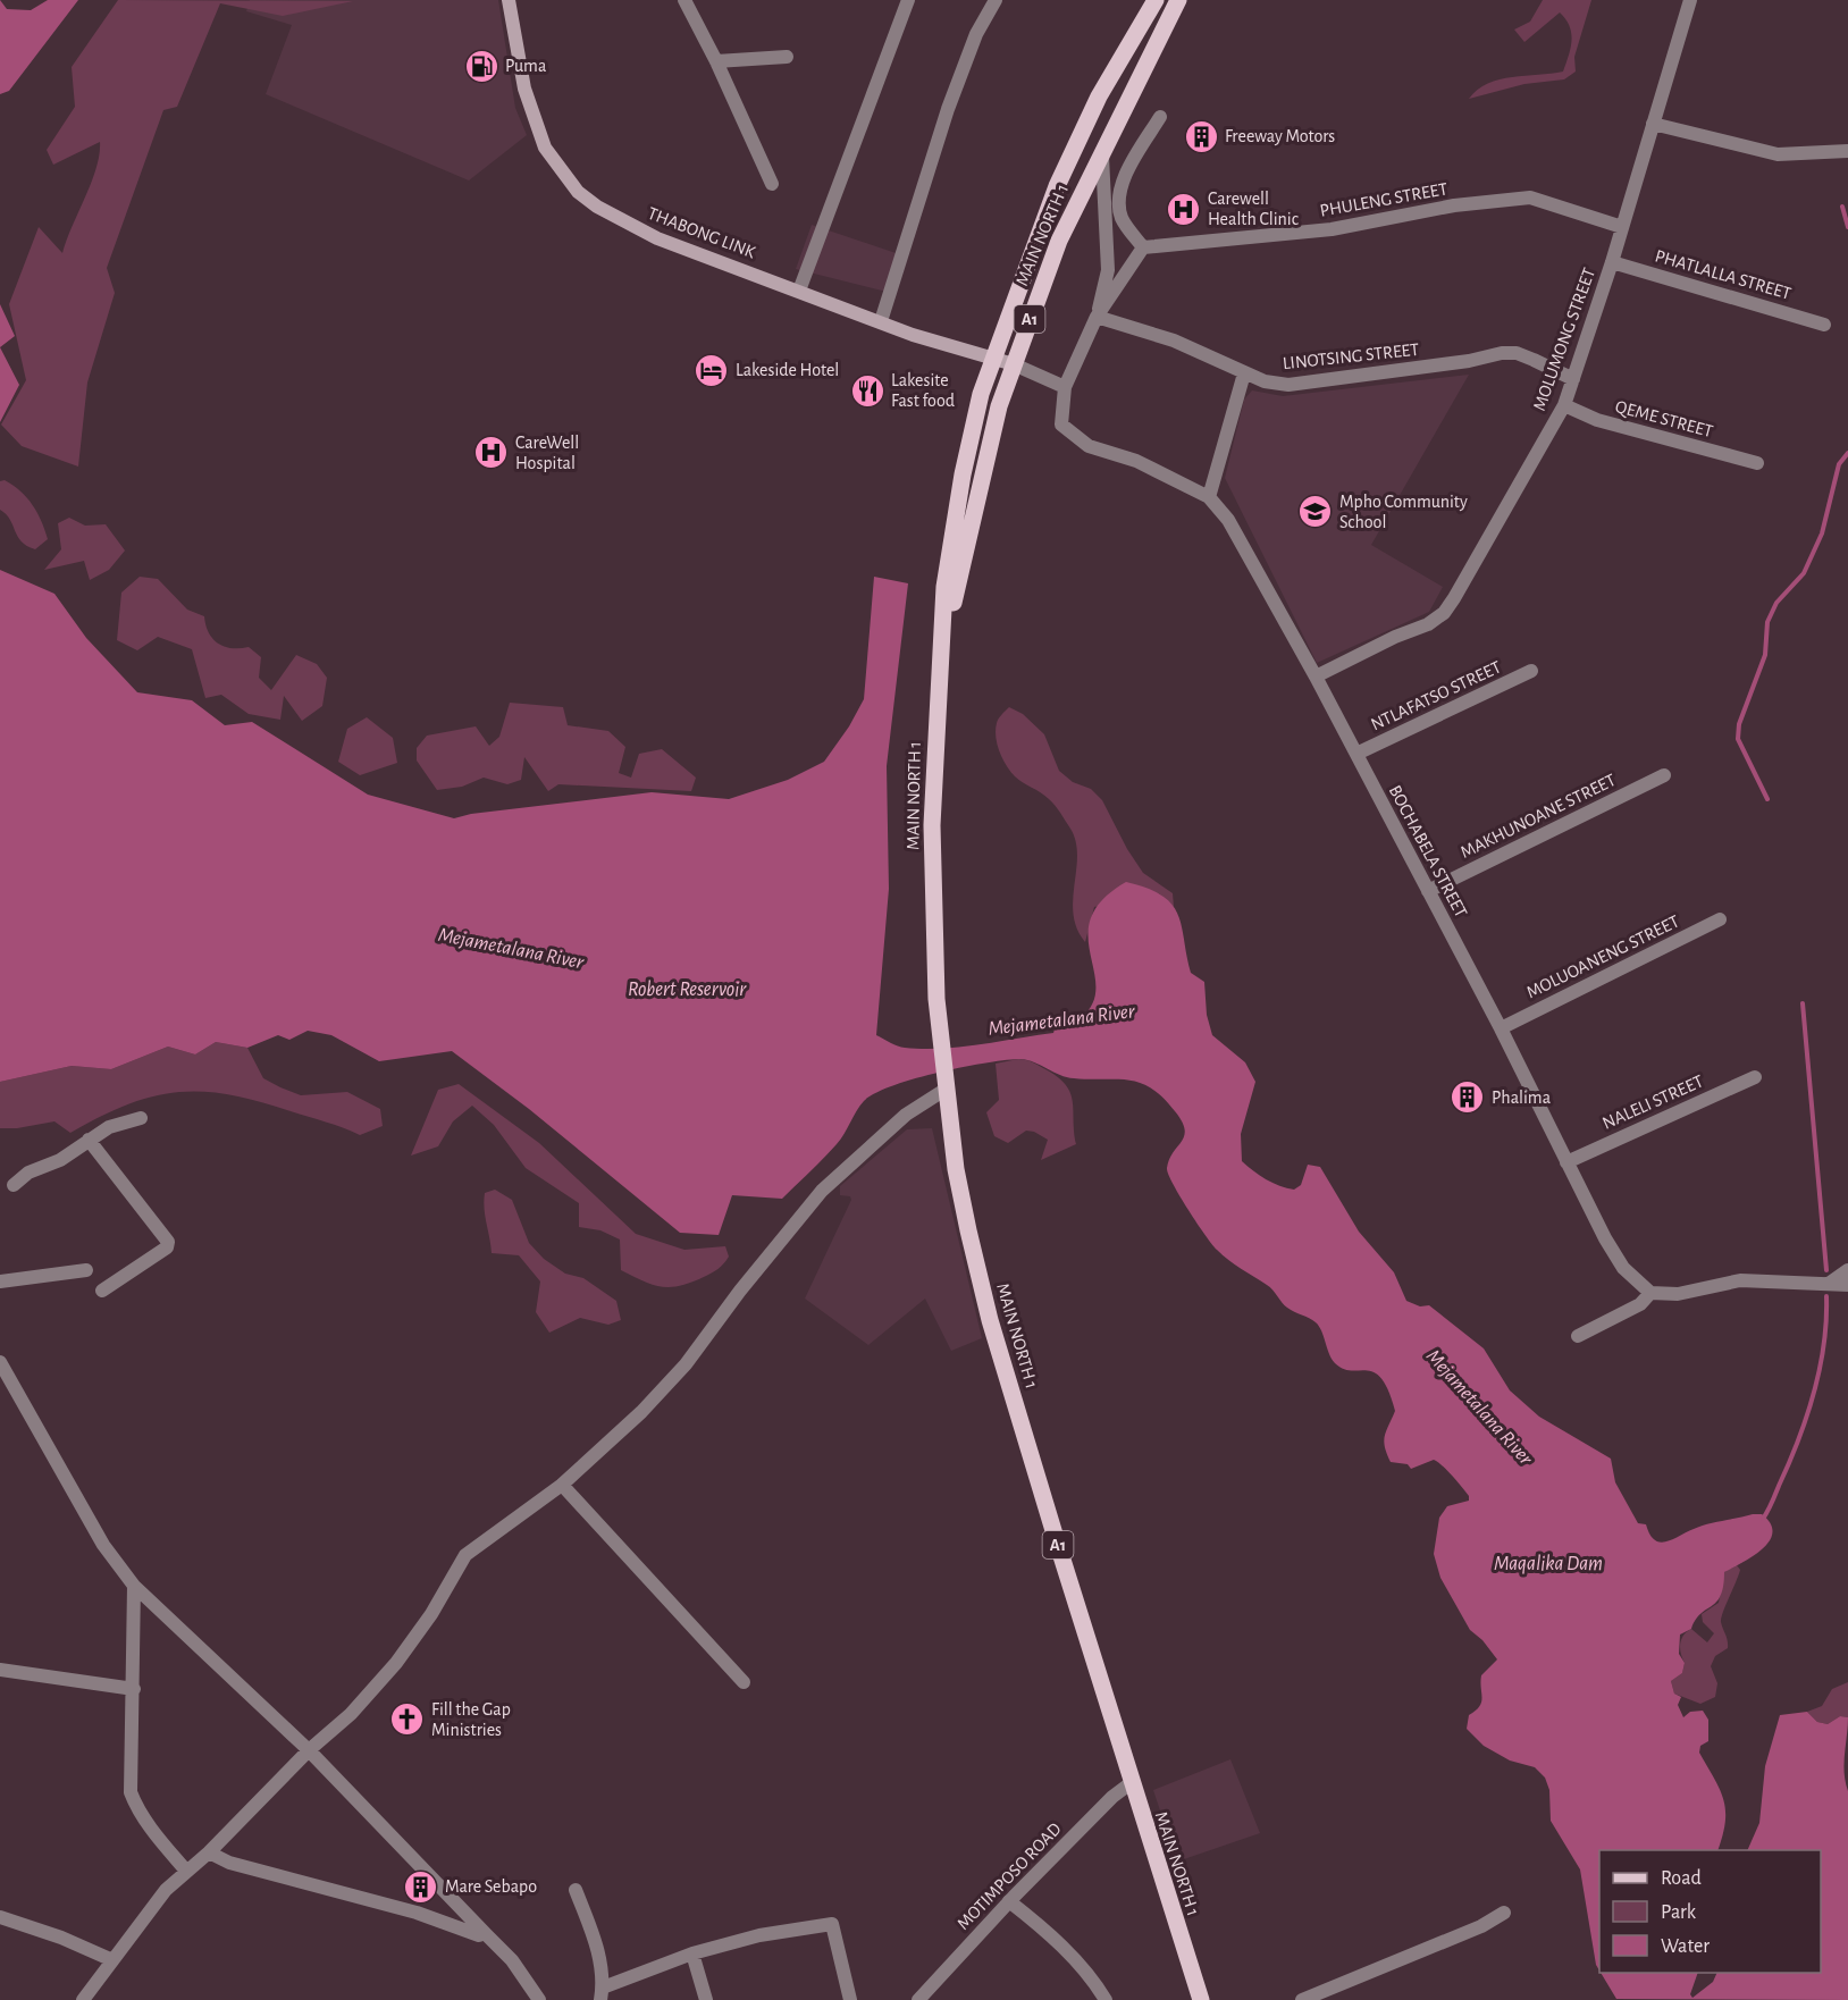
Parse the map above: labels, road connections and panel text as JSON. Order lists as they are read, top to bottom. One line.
{"streets":{"main road":["THABONG LINK","MAIN NORTH 1","A1"],"street":["PHULENG STREET","PHATLALLA STREET","MOLUMONG STREET","LINOTSING STREET","QEME STREET","NTLAFATSO STREET","MAKHUNOANE STREET","BOCHABELA STREET","MOLUOANENG STREET","NALELI STREET","MOTIMPOSO ROAD"]},"crossings":[["PHULENG STREET","MOLUMONG STREET"],["THABONG LINK","MAIN NORTH 1"],["MAIN NORTH 1","MOTIMPOSO ROAD"],["PHATLALLA STREET","MOLUMONG STREET"],["MOLUMONG STREET","LINOTSING STREET"],["MOLUMONG STREET","QEME STREET"],["MOLUMONG STREET","BOCHABELA STREET"],["NTLAFATSO STREET","BOCHABELA STREET"],["MAKHUNOANE STREET","BOCHABELA STREET"],["BOCHABELA STREET","MOLUOANENG STREET"],["BOCHABELA STREET","NALELI STREET"]],"water":["Mejametalana River","Robert Reservoir","Maqalika Dam"],"places":{"fuel station":["Puma"],"building":["Freeway Motors","Phalima","Mare Sebapo"],"hospital":["Carewell Health Clinic","CareWell Hospital"],"hotel":["Lakeside Hotel"],"restaurant":["Lakesite Fast food"],"school or university":["Mpho Community School"],"church":["Fill the Gap Ministries"]},"legend":["Road","Park","Water"]}
